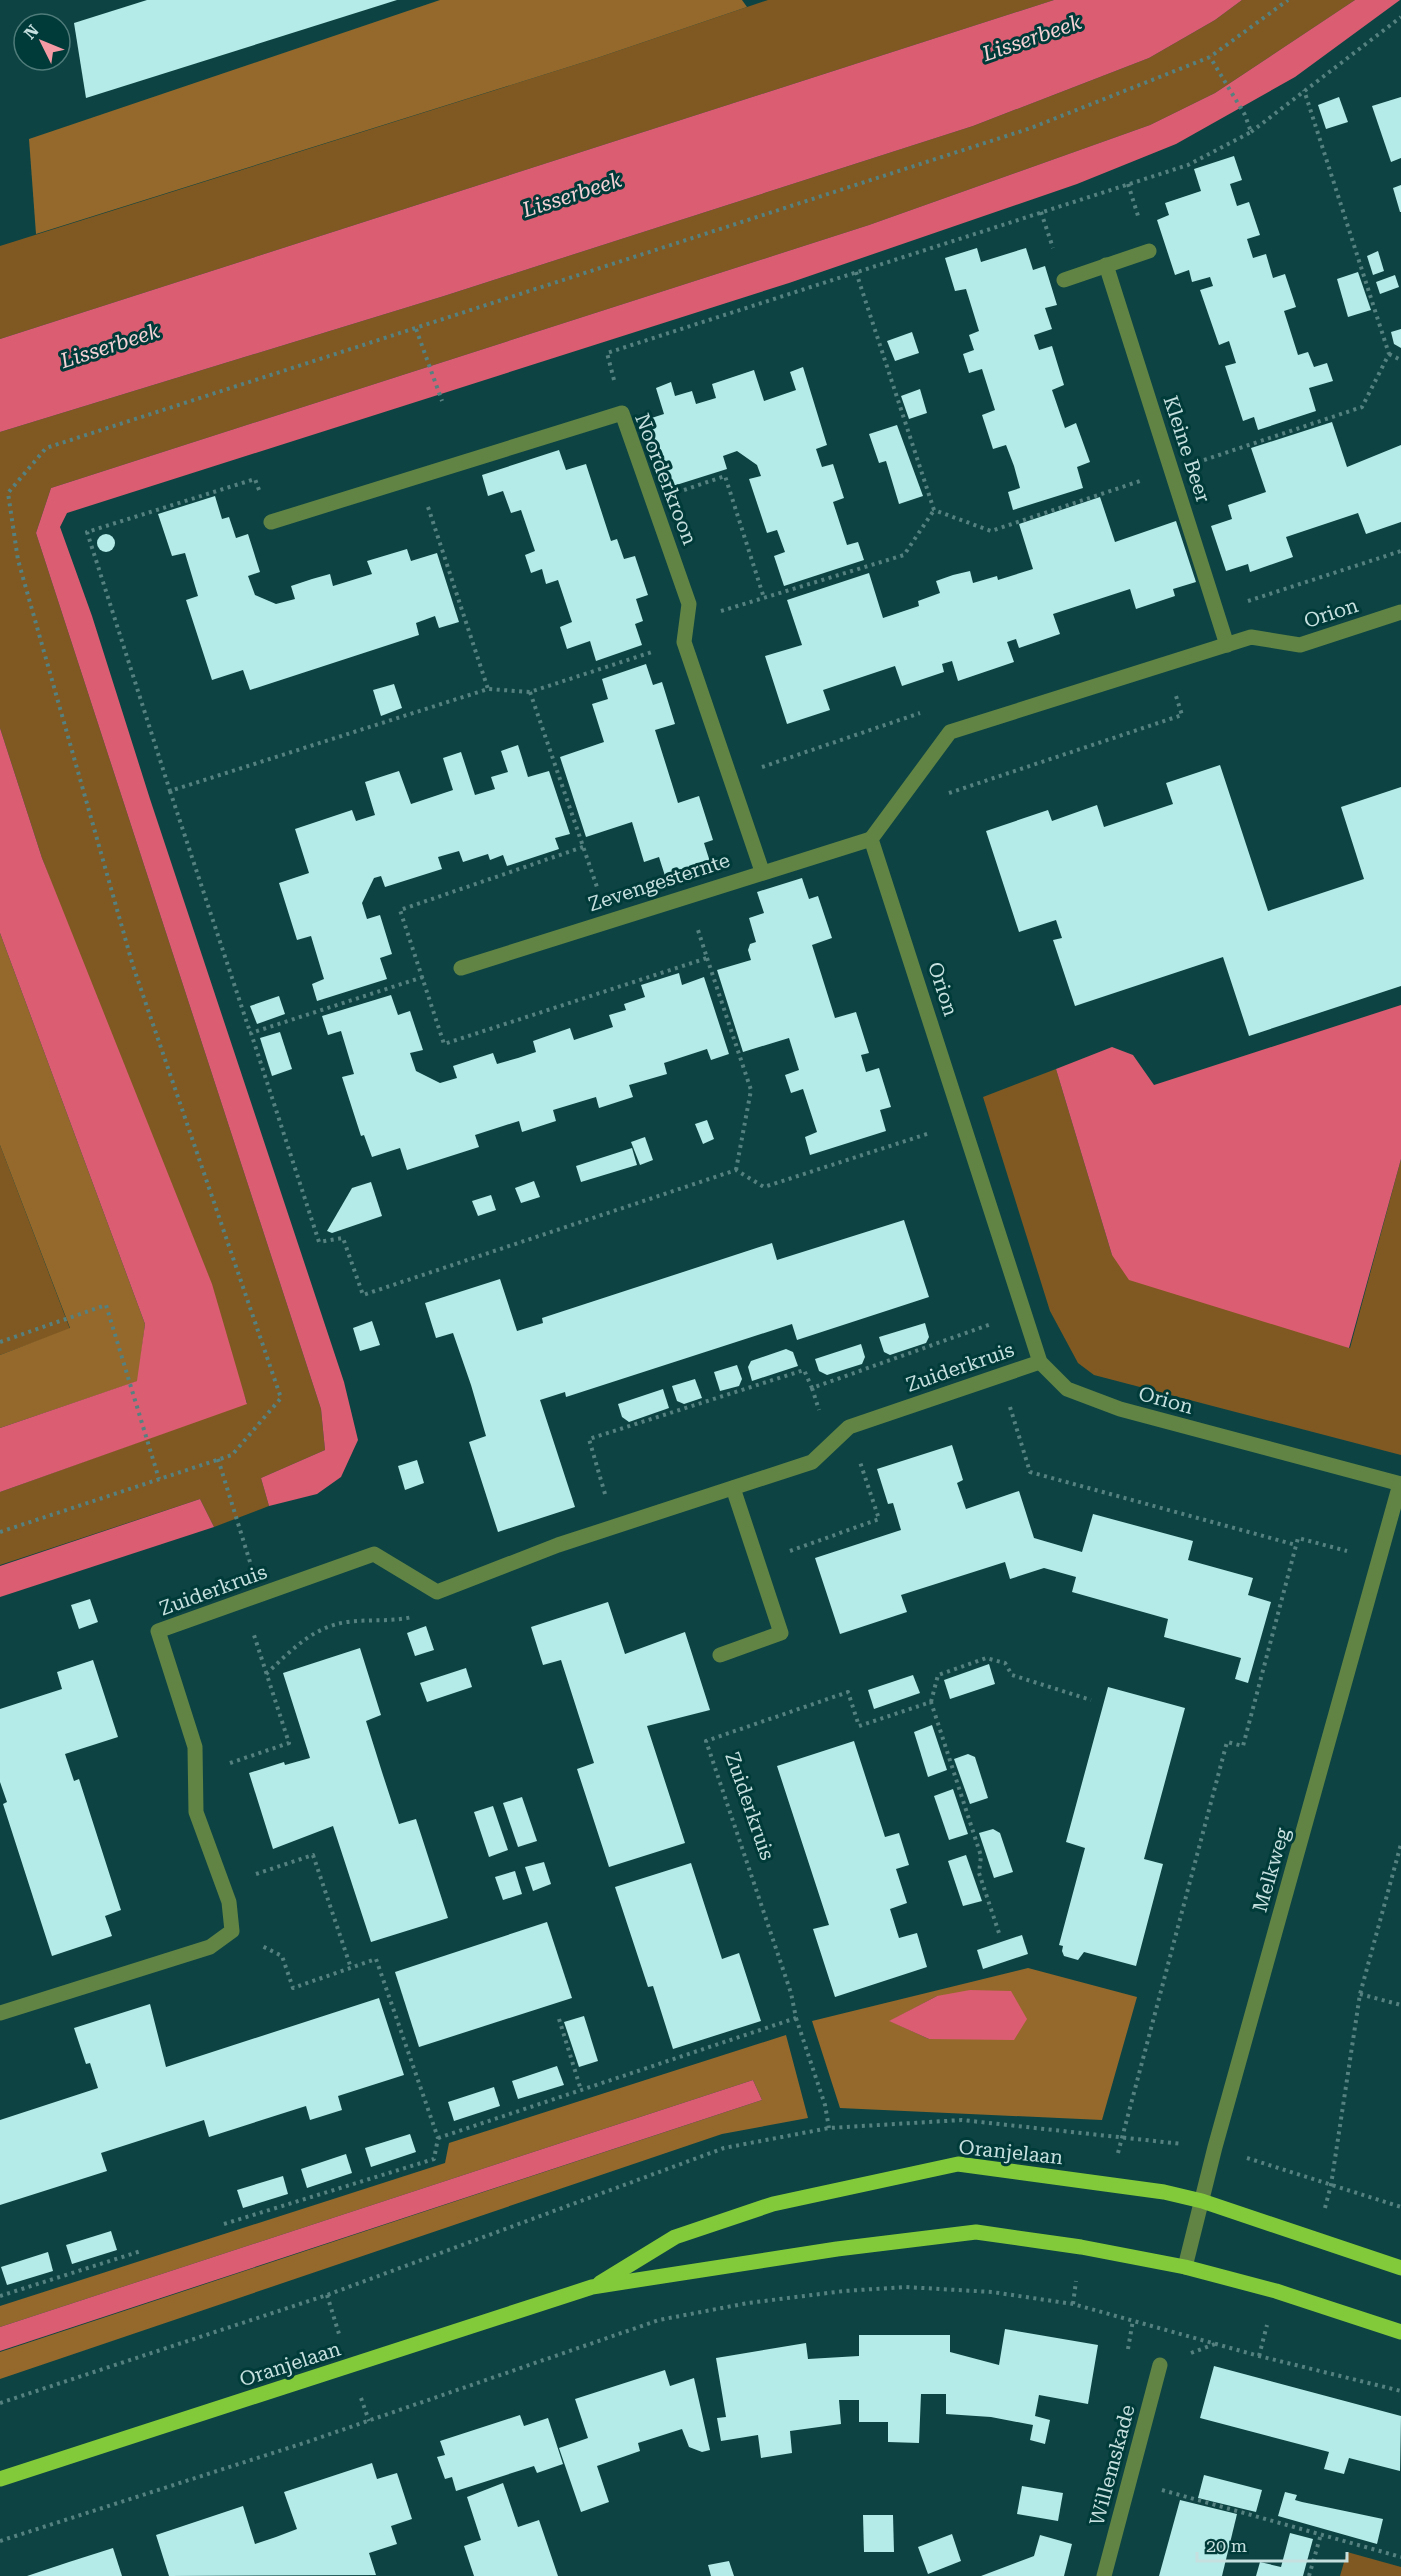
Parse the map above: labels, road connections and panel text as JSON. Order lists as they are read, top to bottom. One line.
{"streets":{"main road":["Oranjelaan"],"street":["Kleine Beer","Noorderkroon","Orion","Zevengesternte","Zuiderkruis","Melkweg","Willemskade"]},"crossings":[["Kleine Beer","Orion"],["Noorderkroon","Zevengesternte"],["Orion","Zevengesternte"],["Orion","Zuiderkruis"],["Orion","Melkweg"],["Melkweg","Oranjelaan"]],"water":["Lisserbeek"],"scale_bar":"20 m","north":"top left"}
